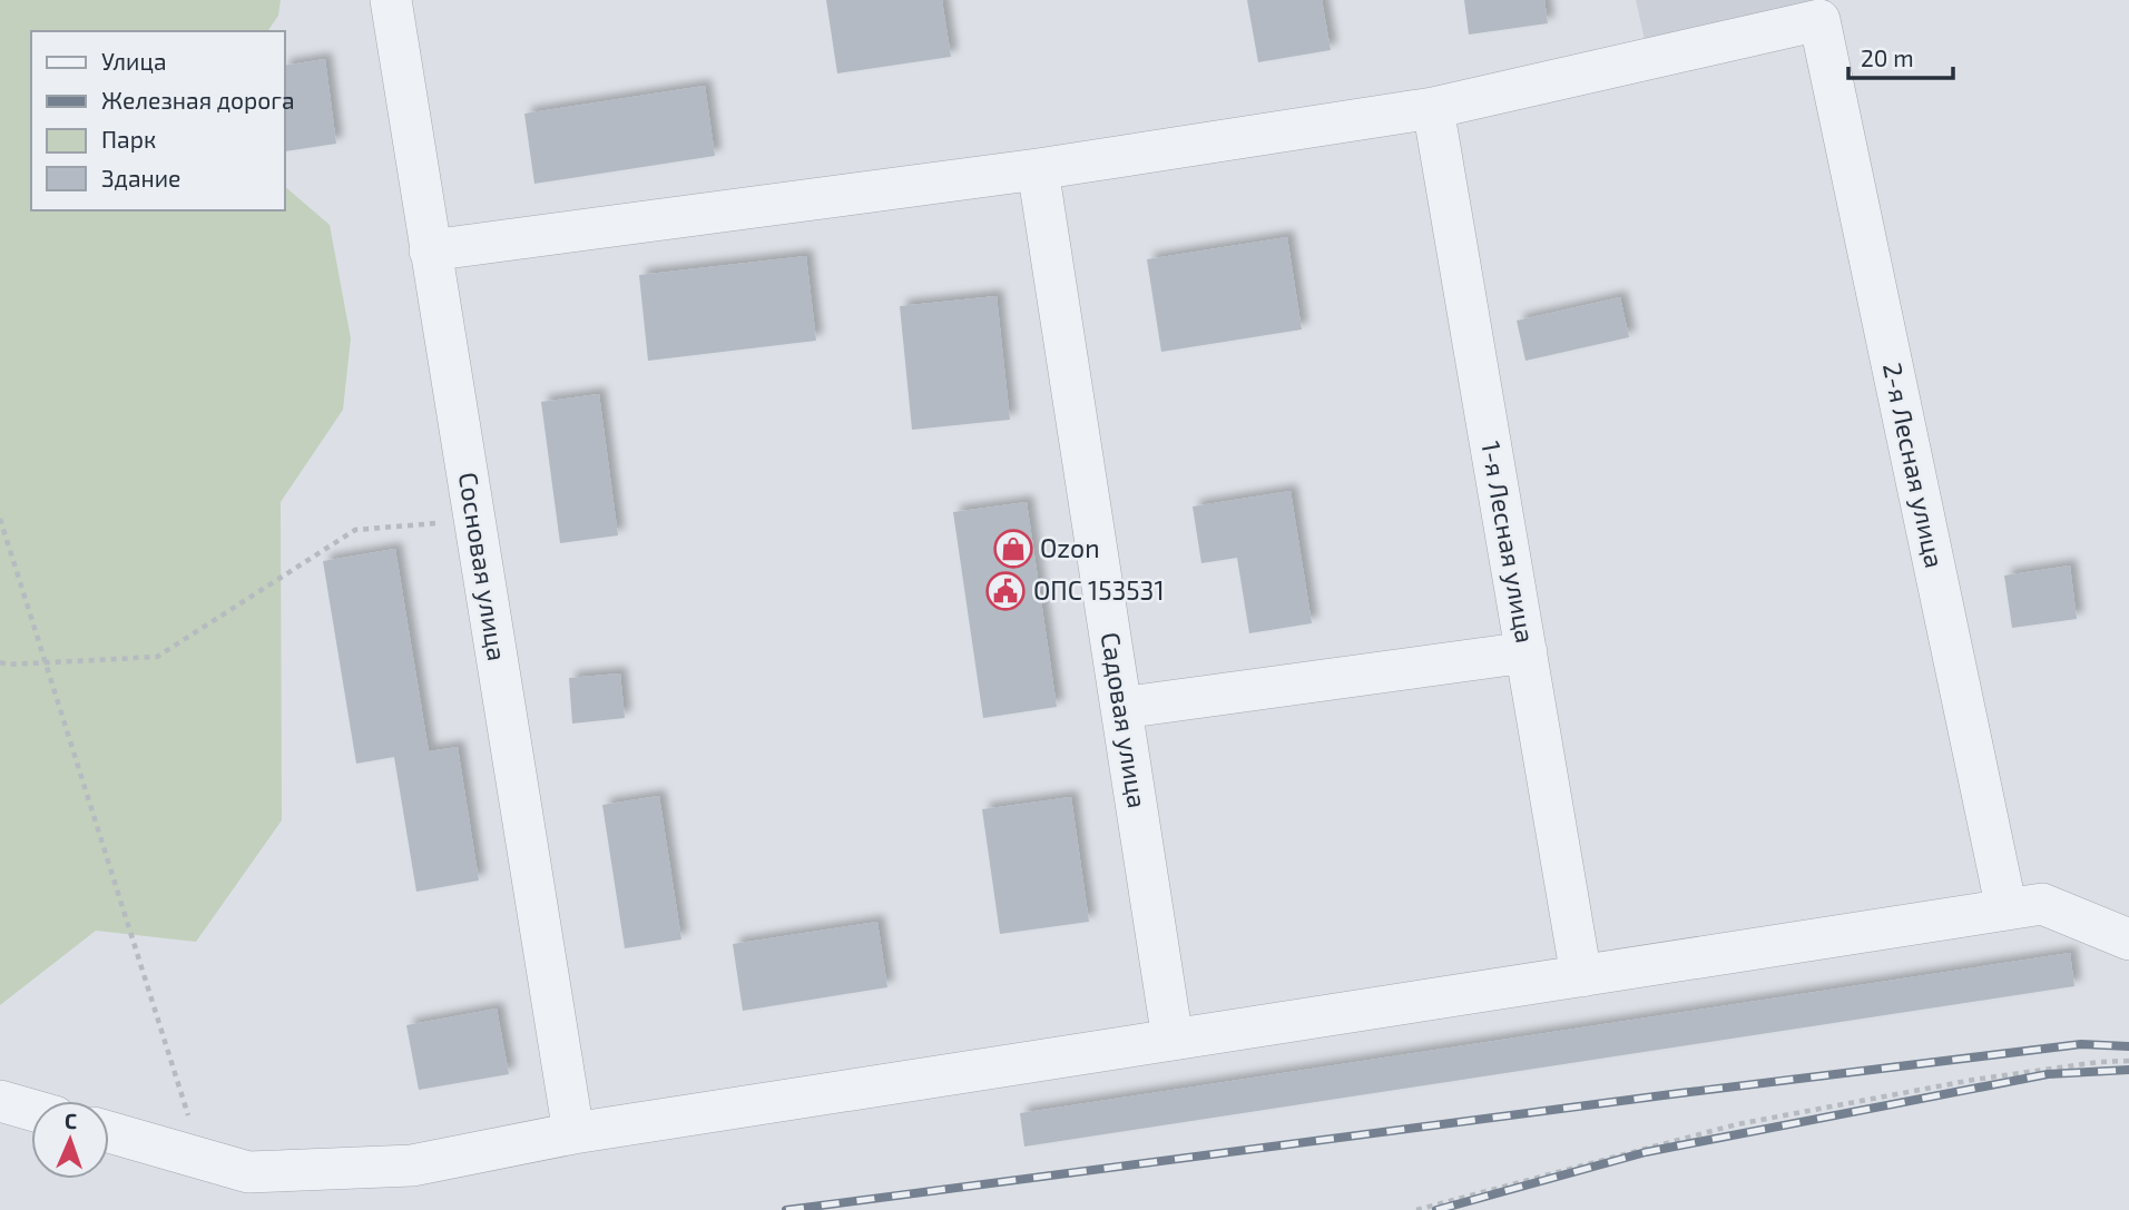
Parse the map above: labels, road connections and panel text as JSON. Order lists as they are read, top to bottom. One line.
{"streets":{"street":["2-я Лесная улица","1-я Лесная улица","Сосновая улица","Садовая улица"]},"crossings":[["2-я Лесная улица","1-я Лесная улица"]],"places":{"shop":["Ozon"],"public building":["ОПС 153531"]},"legend":["Улица","Железная дорога","Парк","Здание"],"scale_bar":"20 m","north":"top"}
